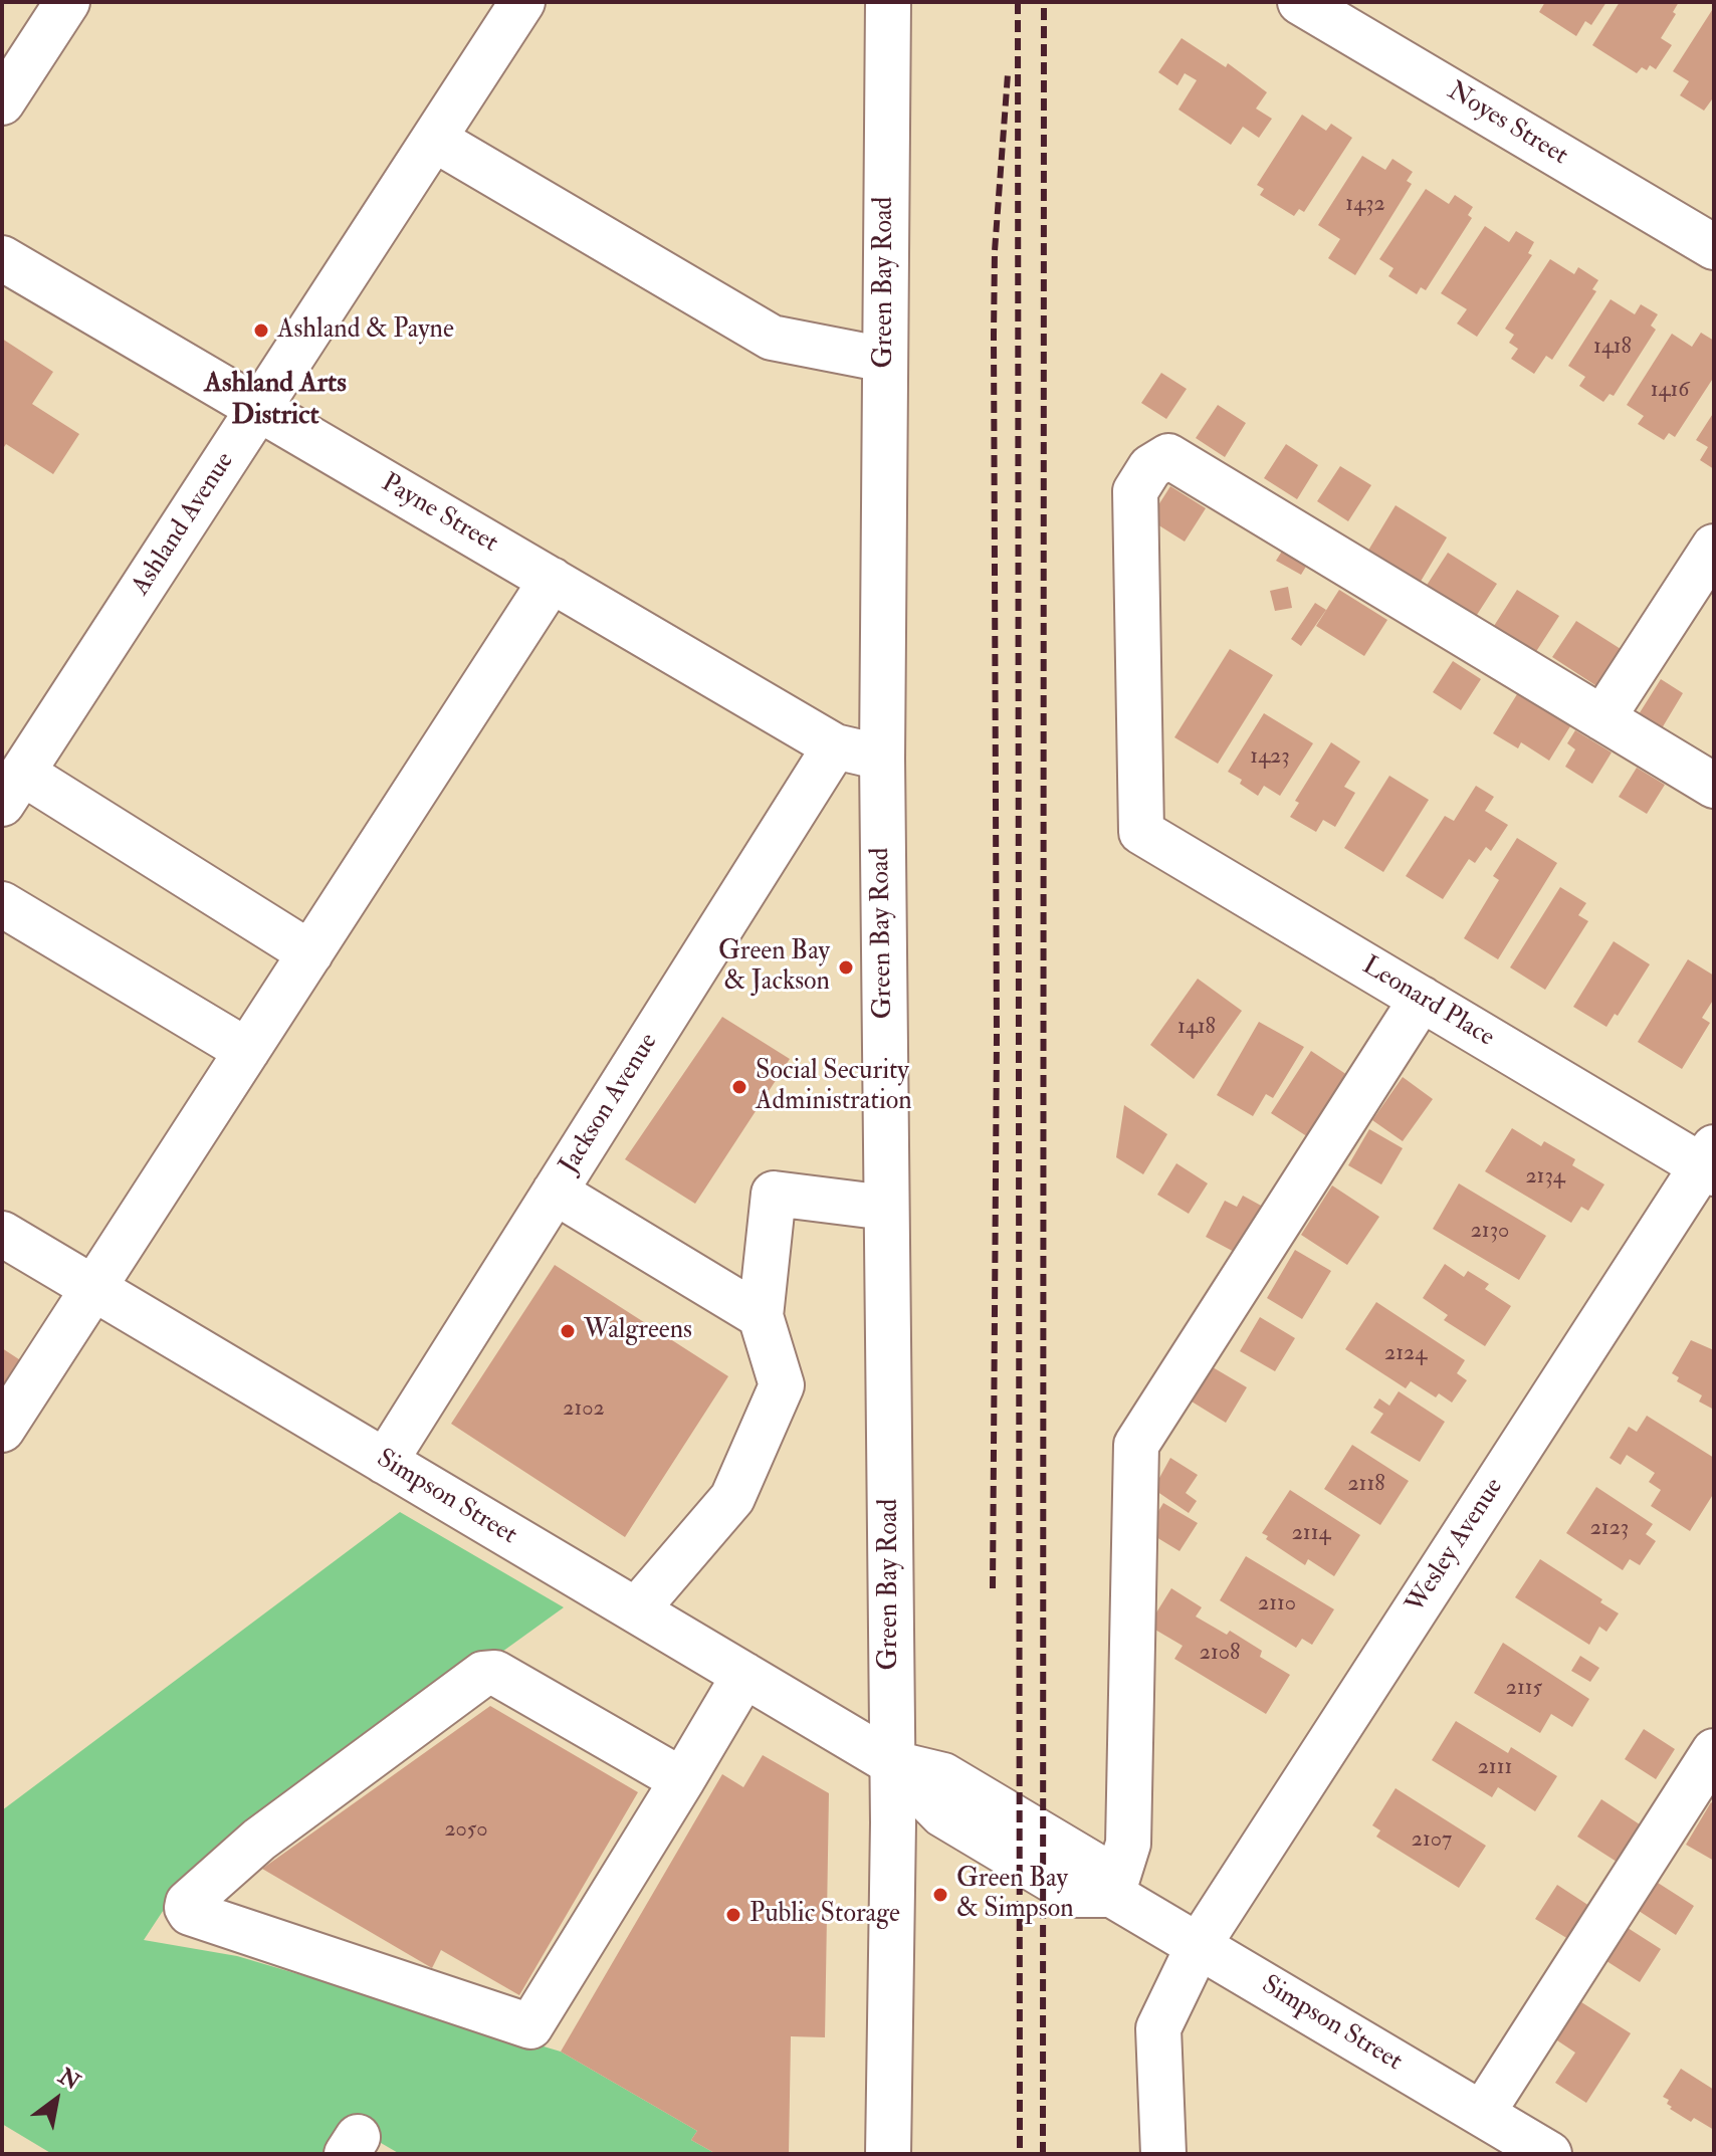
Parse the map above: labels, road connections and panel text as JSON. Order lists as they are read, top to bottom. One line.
{"streets":{"street":["Noyes Street","Green Bay Road","Payne Street","Ashland Avenue","Leonard Place","Jackson Avenue","Simpson Street","Wesley Avenue"]},"crossings":[["Green Bay Road","Payne Street"],["Green Bay Road","Simpson Street"],["Payne Street","Ashland Avenue"],["Payne Street","Jackson Avenue"],["Leonard Place","Wesley Avenue"],["Jackson Avenue","Simpson Street"],["Simpson Street","Wesley Avenue"]],"districts":["Ashland Arts District"],"places":["Ashland & Payne","Green Bay & Jackson","Social Security Administration","Walgreens","Green Bay & Simpson","Public Storage"],"house_numbers":["1432","1418","1416","1423","1418","2134","2130","2124","2102","2118","2123","2114","2110","2108","2115","2111","2050","2107"],"north":"top right"}
